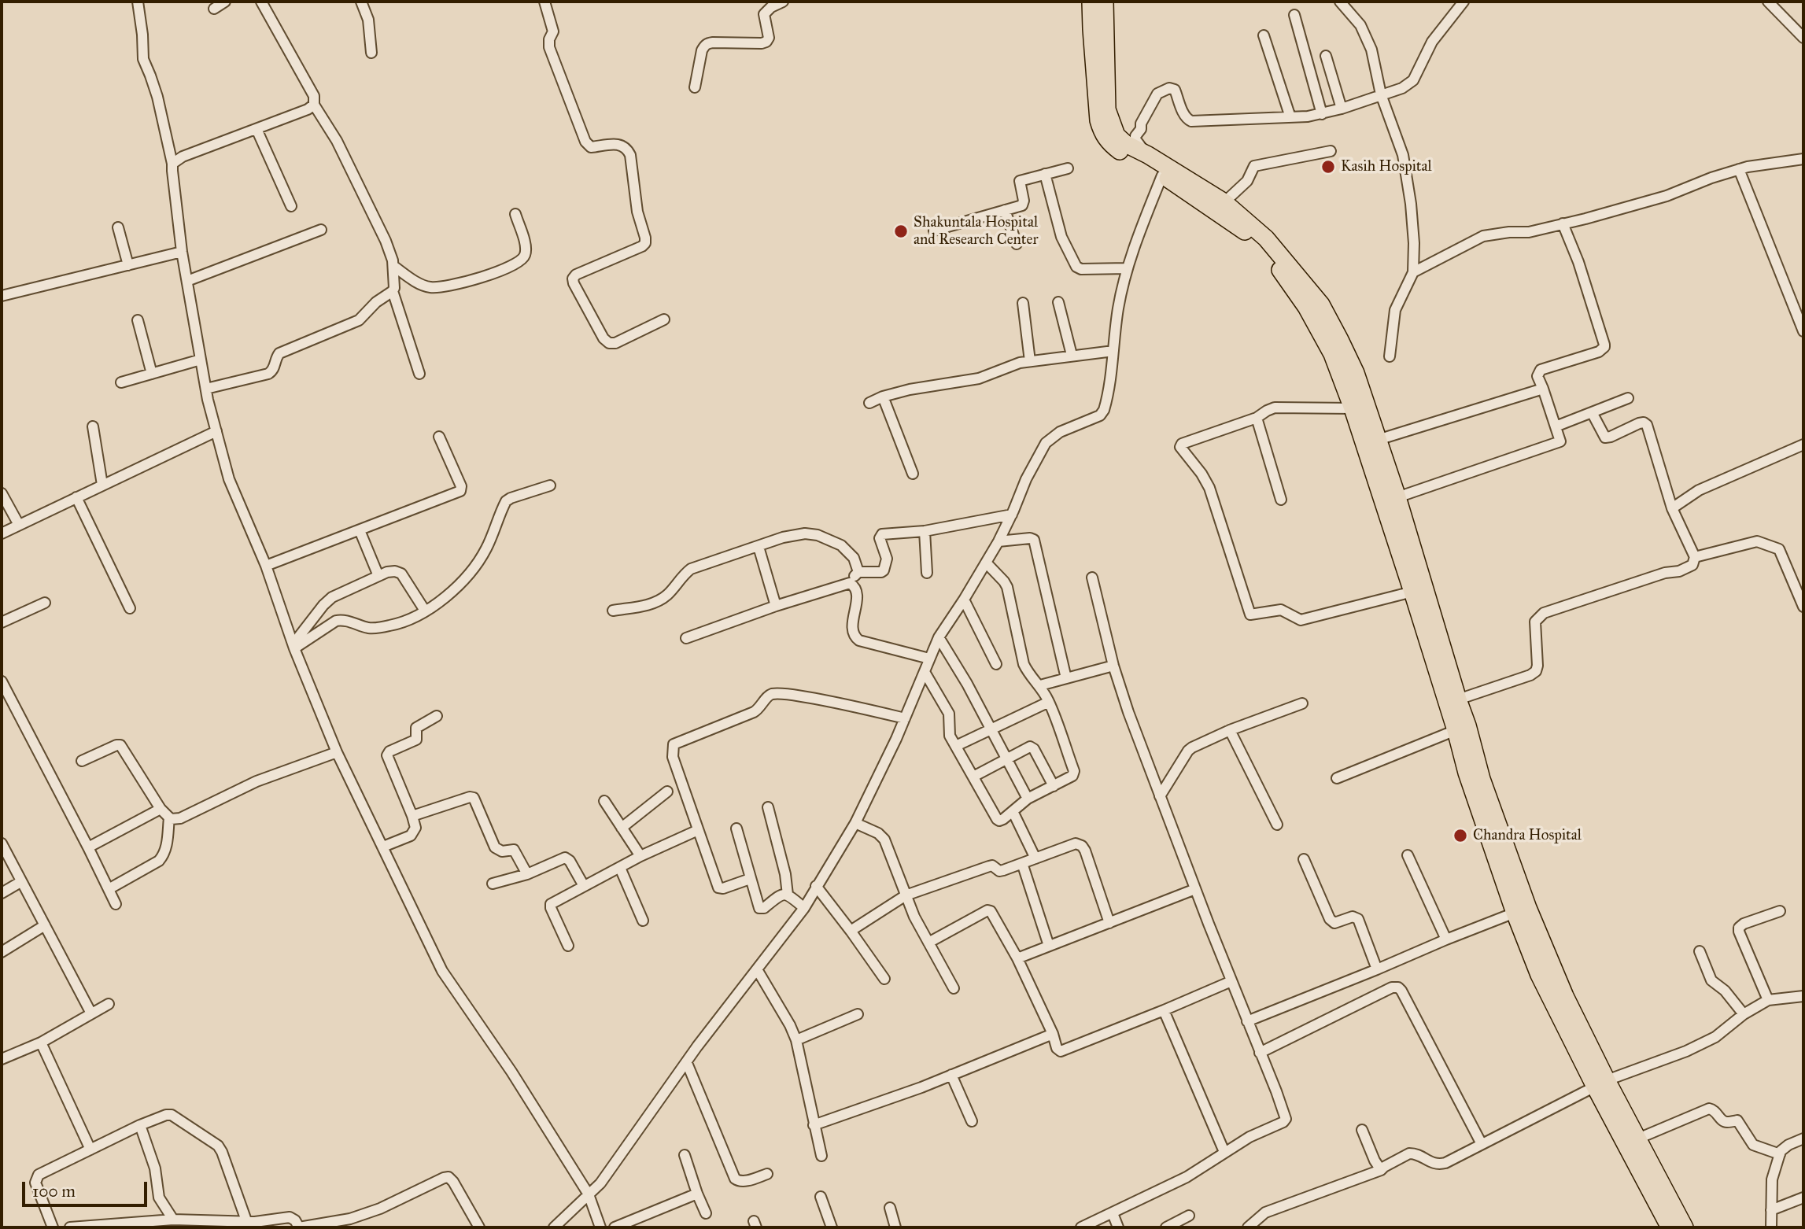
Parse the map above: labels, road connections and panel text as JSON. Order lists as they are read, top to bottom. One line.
{"places":["Kasih Hospital","Shakuntala Hospital and Research Center","Chandra Hospital"],"scale_bar":"100 m"}
